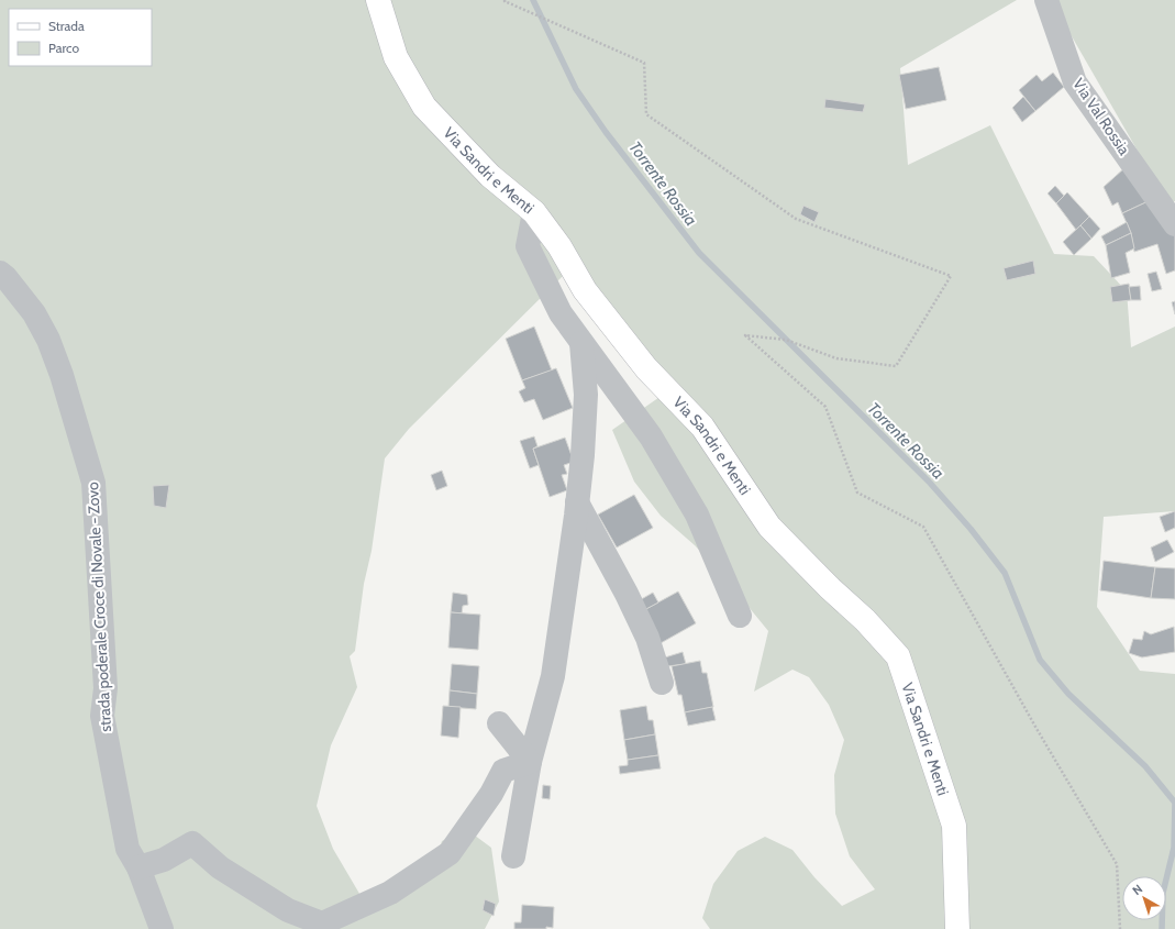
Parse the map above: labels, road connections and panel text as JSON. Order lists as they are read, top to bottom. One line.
{"streets":{"main road":["Via Sandri e Menti"],"street":["Via Val Rossia","strada poderale Croce di Novale - Zovo"]},"water":["Torrente Rossia"],"legend":["Strada","Parco"],"north":"top left"}
